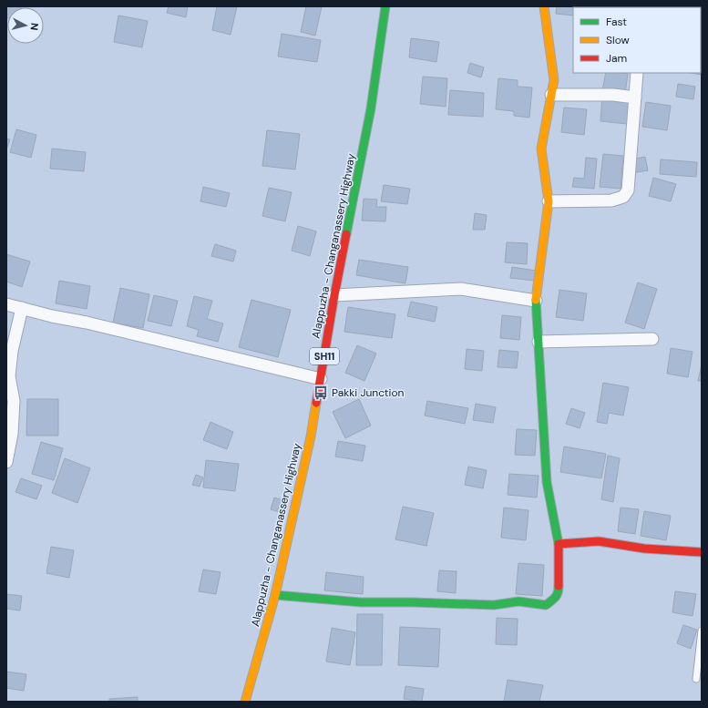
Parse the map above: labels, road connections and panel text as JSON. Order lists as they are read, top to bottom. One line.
{"streets":{"street":["Alappuzha - Changanassery Highway","SH11"]},"places":{"bus stop":["Pakki Junction"]},"legend":["Fast","Slow","Jam"],"north":"right"}
